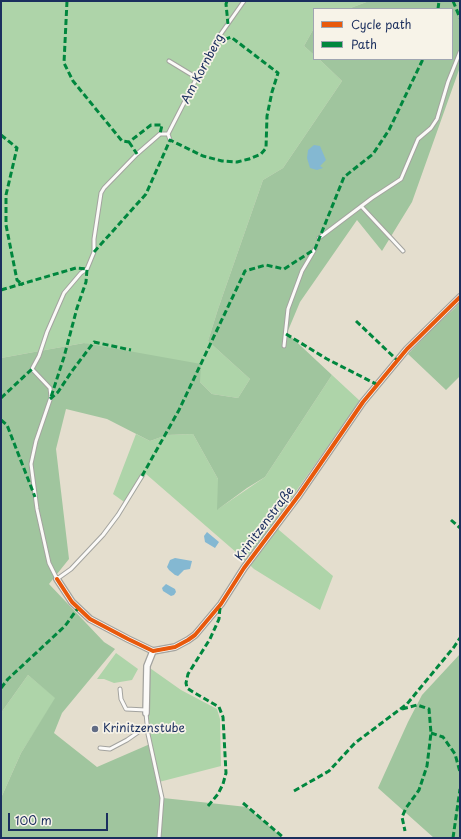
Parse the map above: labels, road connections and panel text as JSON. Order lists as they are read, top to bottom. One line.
{"streets":{"street":["Krinitzenstraße"],"lane":["Am Kornberg"]},"places":["Krinitzenstube"],"legend":["Cycle path","Path"],"scale_bar":"100 m"}
